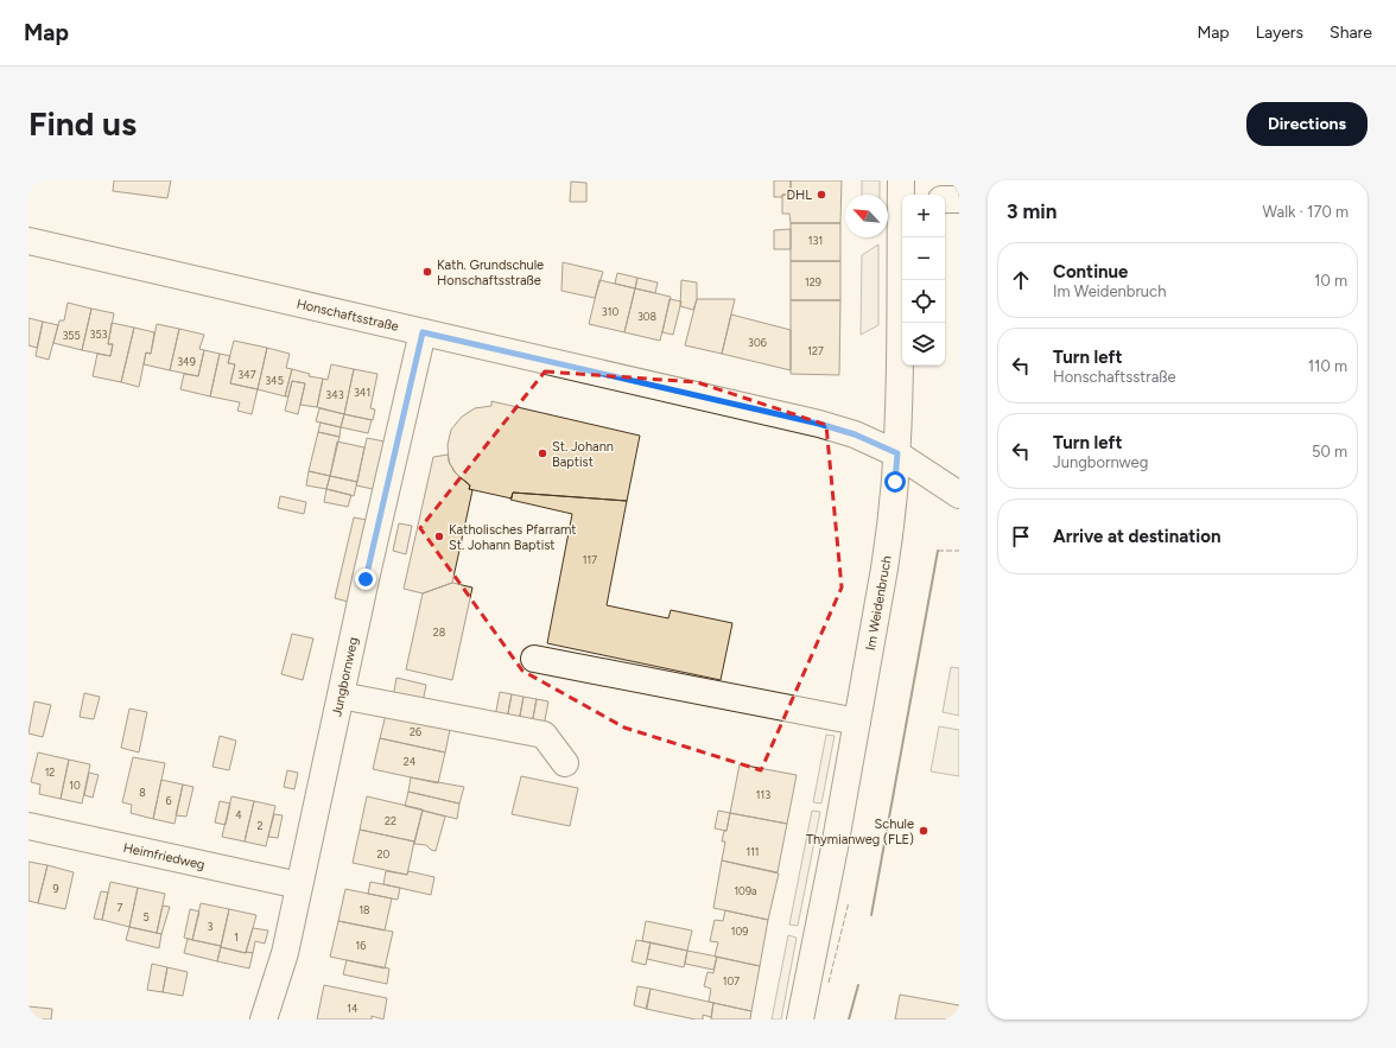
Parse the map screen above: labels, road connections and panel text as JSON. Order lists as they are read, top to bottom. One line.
{"streets":{"street":["Honschaftsstraße","Im Weidenbruch","Jungbornweg","Heimfriedweg"]},"crossings":[["Honschaftsstraße","Im Weidenbruch"],["Honschaftsstraße","Jungbornweg"],["Jungbornweg","Heimfriedweg"]],"places":["DHL","Kath. Grundschule Honschaftsstraße","St. Johann Baptist","Katholisches Pfarramt St. Johann Baptist","Schule Thymianweg (FLE)"],"house_numbers":["131","129","310","308","353","355","306","127","349","347","345","341","343","117","28","26","24","12","10","8","113","6","4","22","2","111","20","9","109a","7","18","5","3","109","1","16","107","14"],"north":"top left","page":{"header":"Map","nav":["Map","Layers","Share"],"buttons":"Directions","title":"Find us","heading":["3 min","Walk · 170 m"],"map_buttons":["+","−"],"list":[["Continue","Im Weidenbruch","10 m"],["Turn left","Honschaftsstraße","110 m"],["Turn left","Jungbornweg","50 m"],"Arrive at destination"]}}
